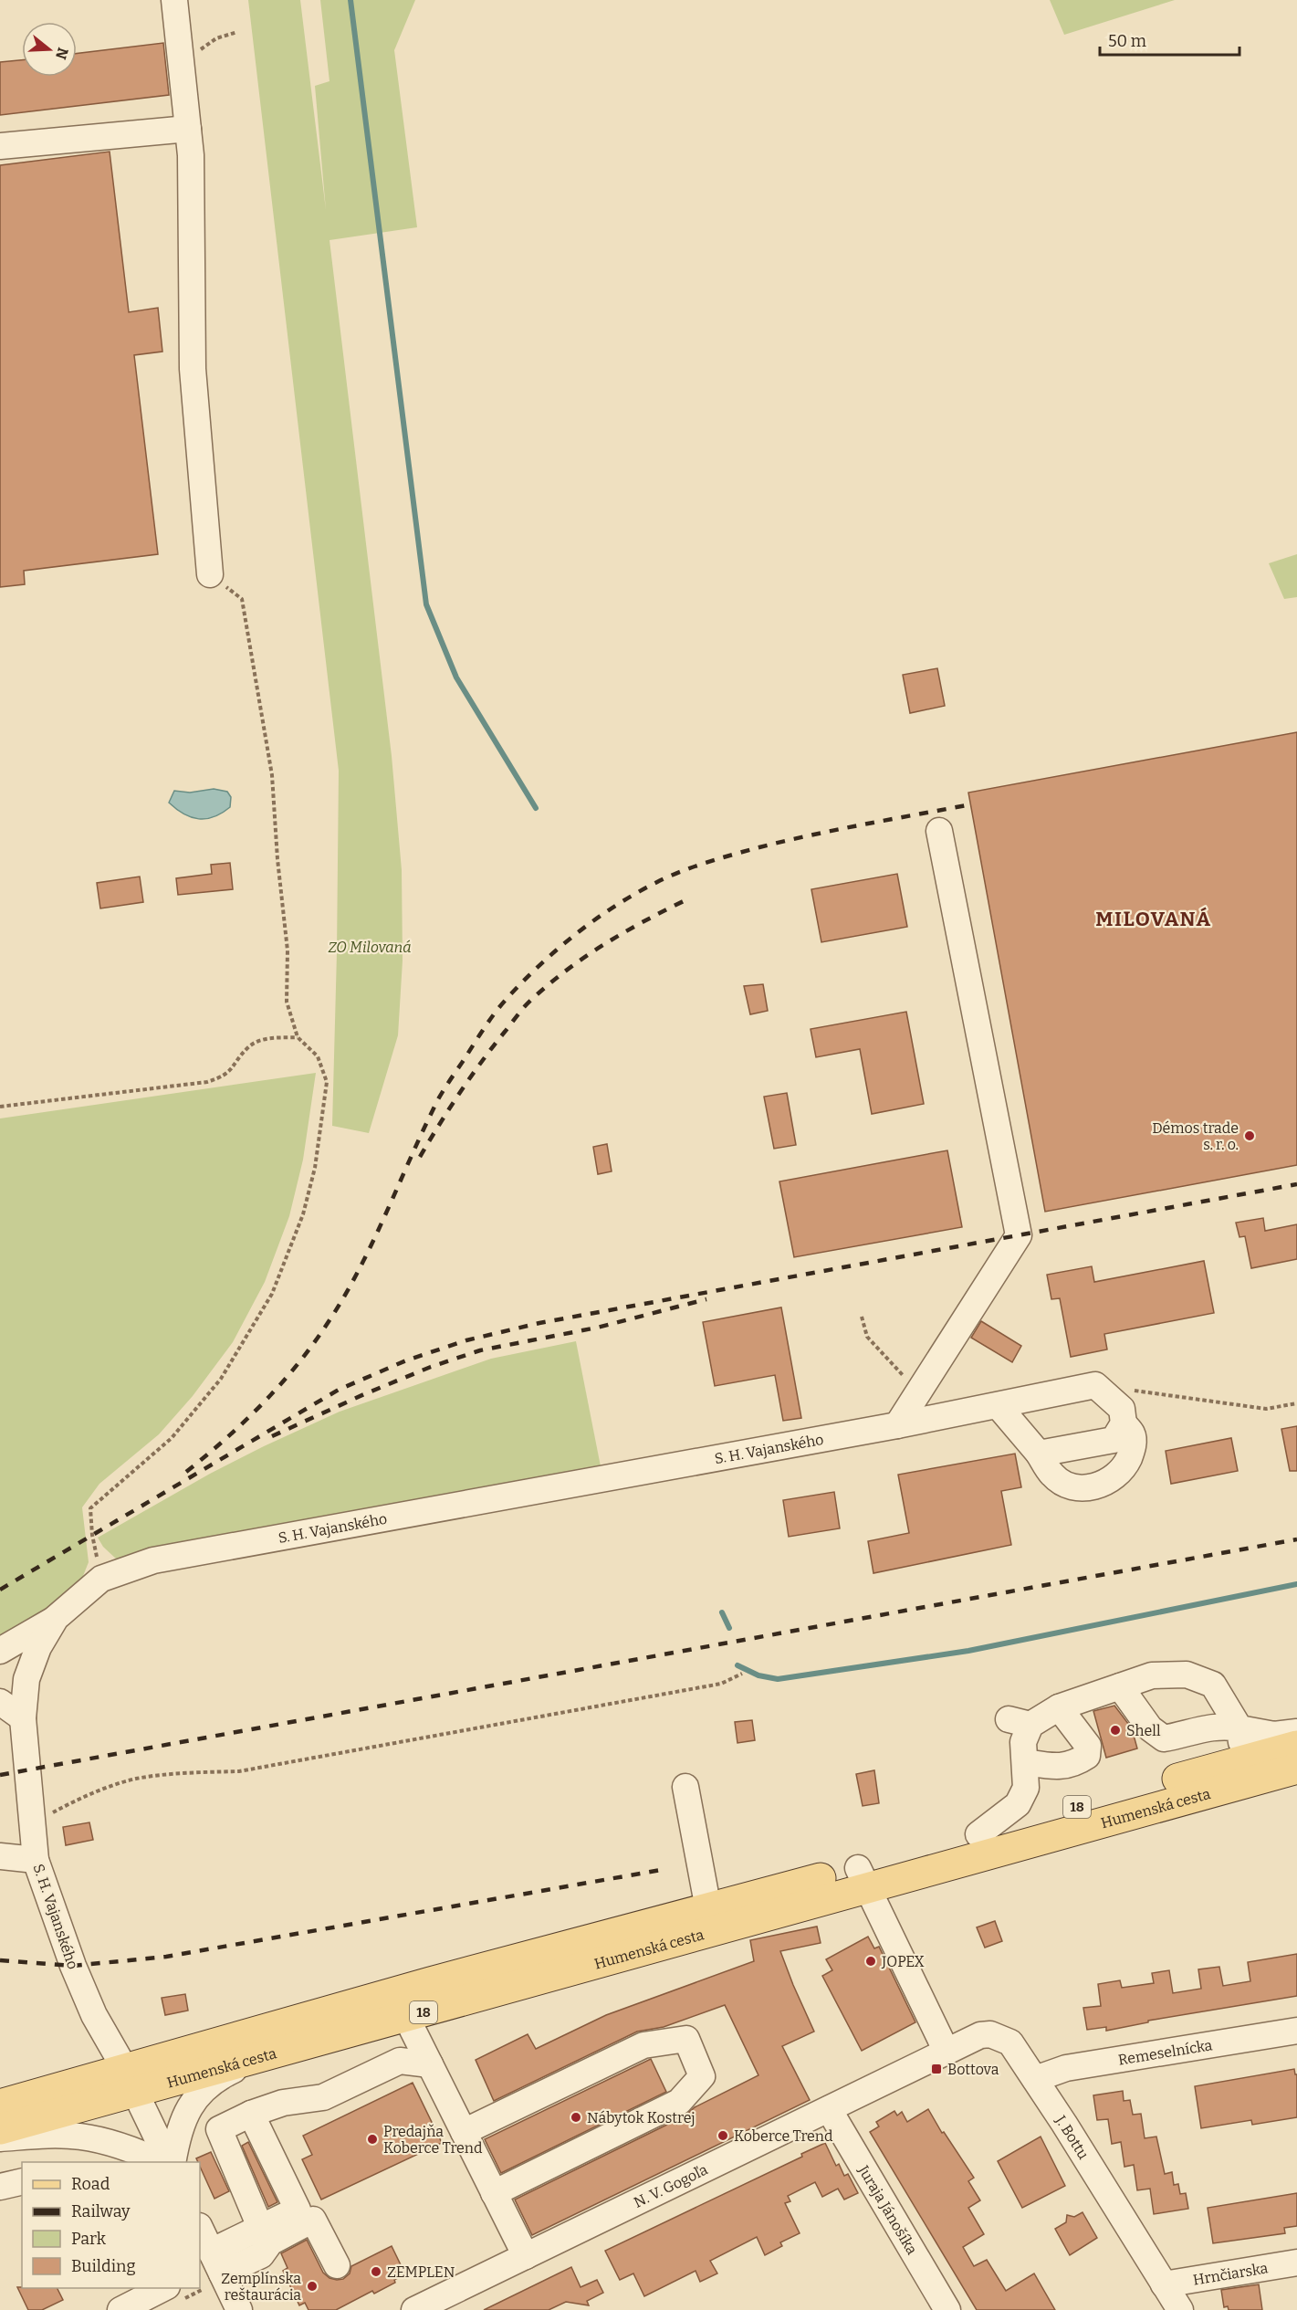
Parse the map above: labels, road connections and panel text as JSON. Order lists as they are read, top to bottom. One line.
{"streets":{"main road":["18","Humenská cesta"],"street":["S. H. Vajanského","Remeselnícka","J. Bottu","N. V. Gogoľa","Juraja Jánošíka","Hrnčiarska"]},"crossings":[["S. H. Vajanského","Humenská cesta"],["Remeselnícka","J. Bottu"],["J. Bottu","N. V. Gogoľa"],["J. Bottu","Hrnčiarska"],["N. V. Gogoľa","Juraja Jánošíka"]],"districts":["MILOVANÁ"],"parks":["ZO Milovaná"],"places":{"other":["Démos trade s. r. o.","Shell","JOPEX","Nábytok Kostrej","Koberce Trend","Predajňa Koberce Trend","ZEMPLEN","Zemplínska reštaurácia"],"transit":["Bottova"]},"legend":["Road","Railway","Park","Building"],"scale_bar":"50 m","north":"right"}
